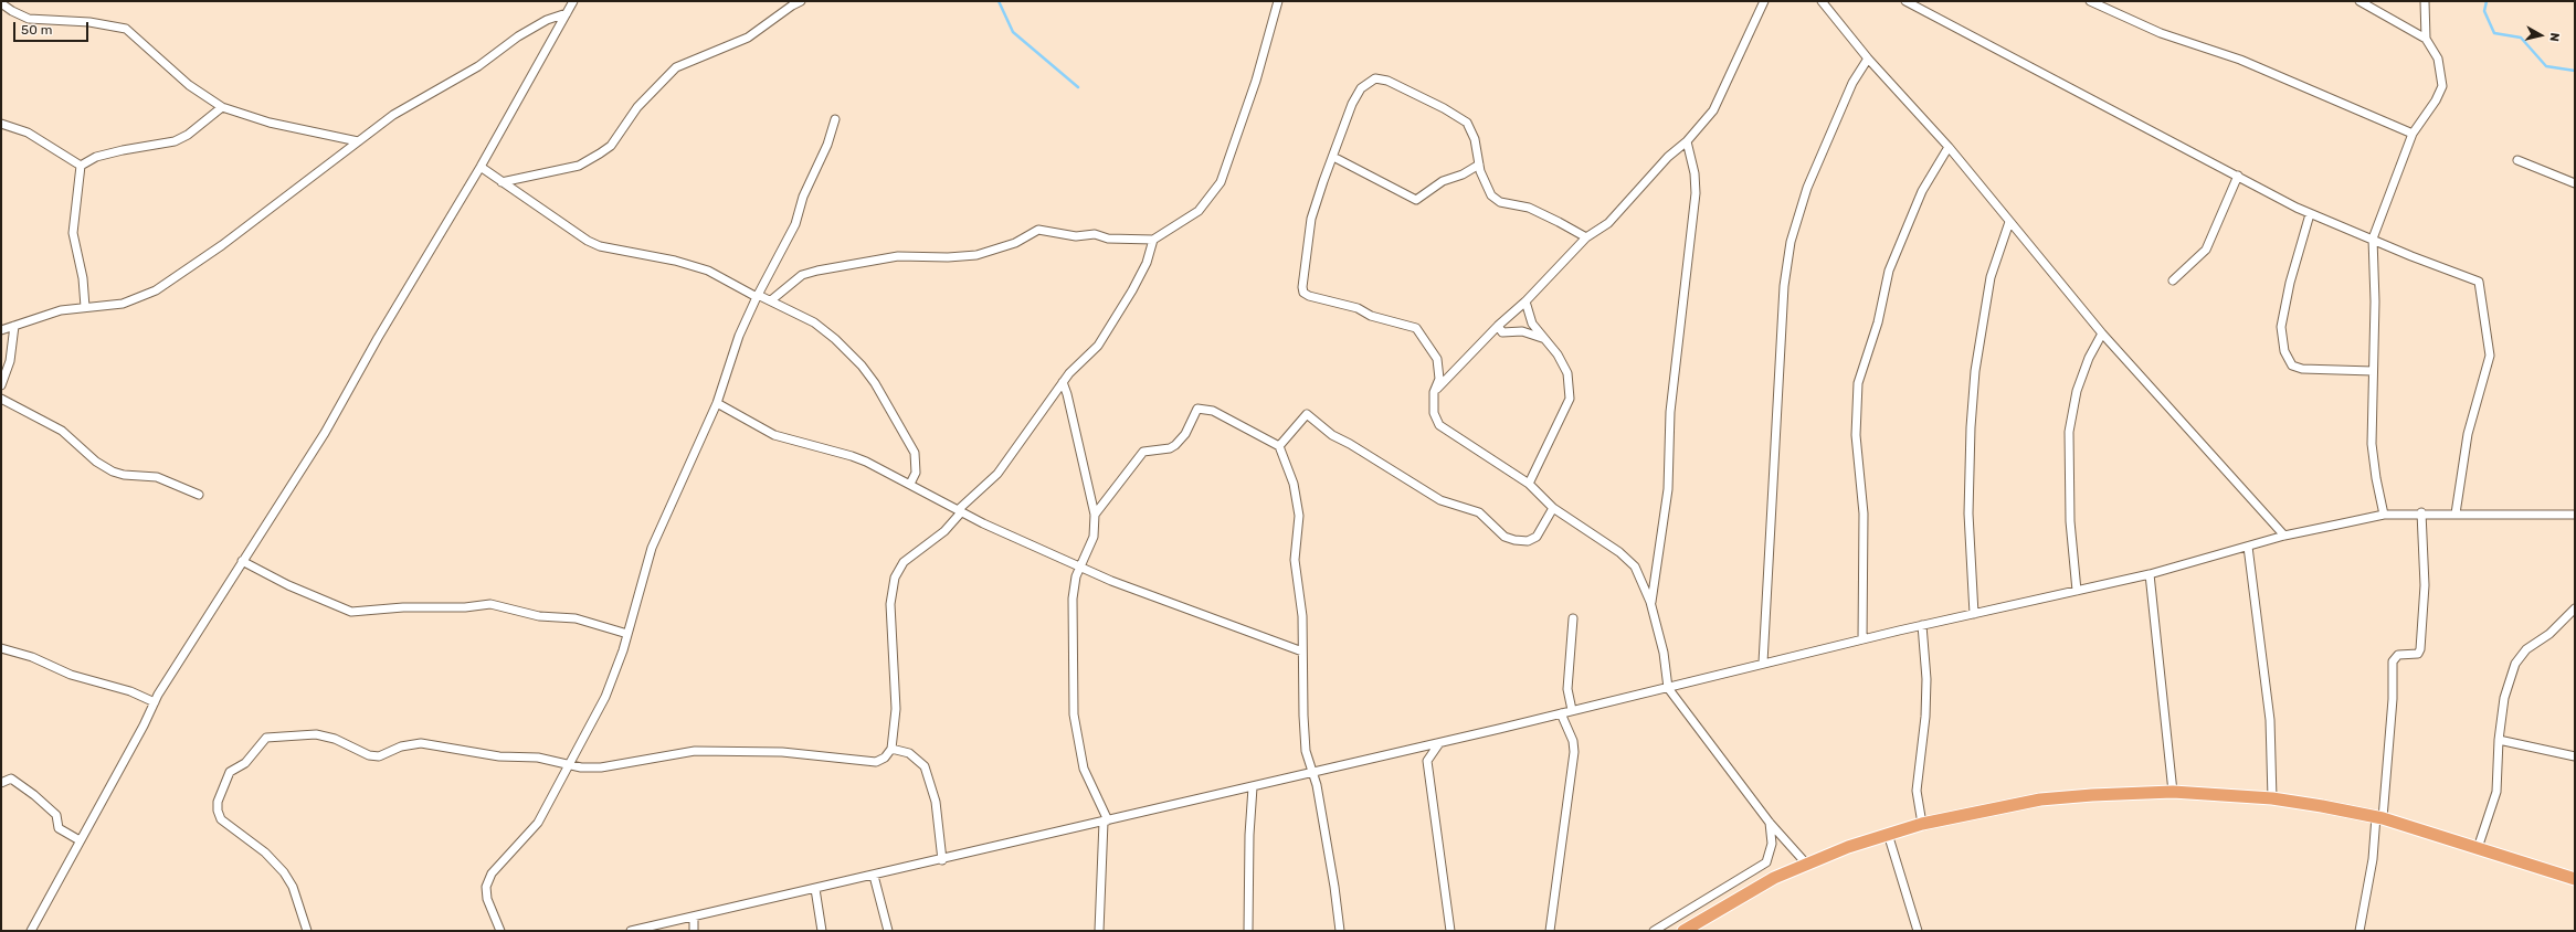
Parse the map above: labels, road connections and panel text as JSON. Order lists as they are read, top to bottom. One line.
{"scale_bar":"50 m","north":"right"}
